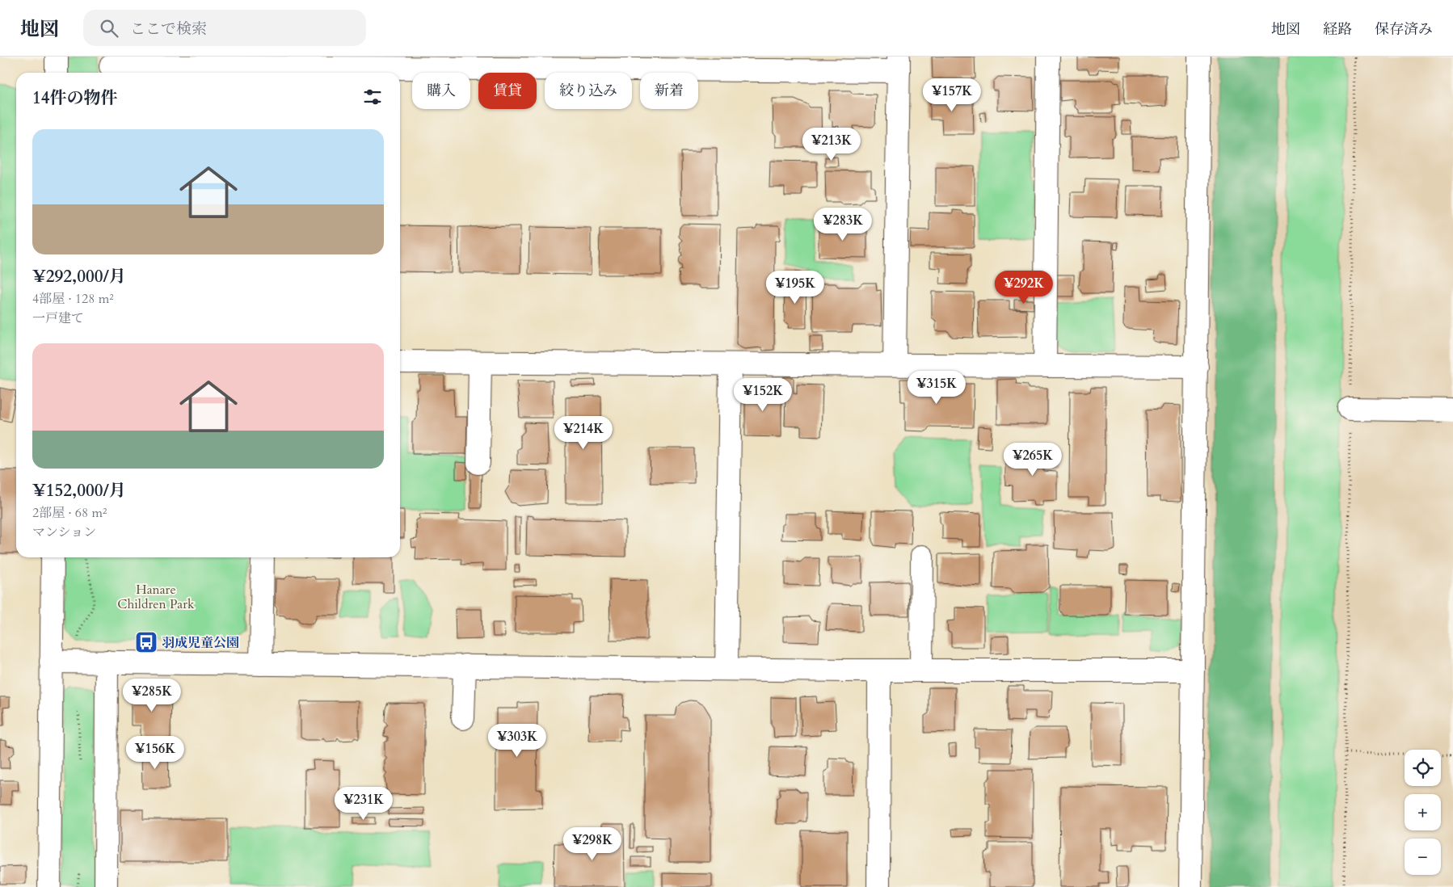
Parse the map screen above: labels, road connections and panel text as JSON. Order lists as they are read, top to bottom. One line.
{"parks":["Hanare Children Park"],"places":{"bus stop":["羽成児童公園"]},"page":{"header":"地図","search":"ここで検索","nav":["地図","経路","保存済み"],"chip":["購入","賃貸","絞り込み","新着"],"heading":"14件の物件","price":["¥157K","¥213K","¥283K","¥195K","¥292K","¥315K","¥152K","¥214K","¥265K","¥285K","¥303K","¥156K","¥231K","¥298K"],"list":[{"name":"¥292,000/月","note":"4部屋 · 128 m² · 一戸建て"},{"name":"¥152,000/月","note":"2部屋 · 68 m² · マンション"}],"map_buttons":["+","−"]}}
